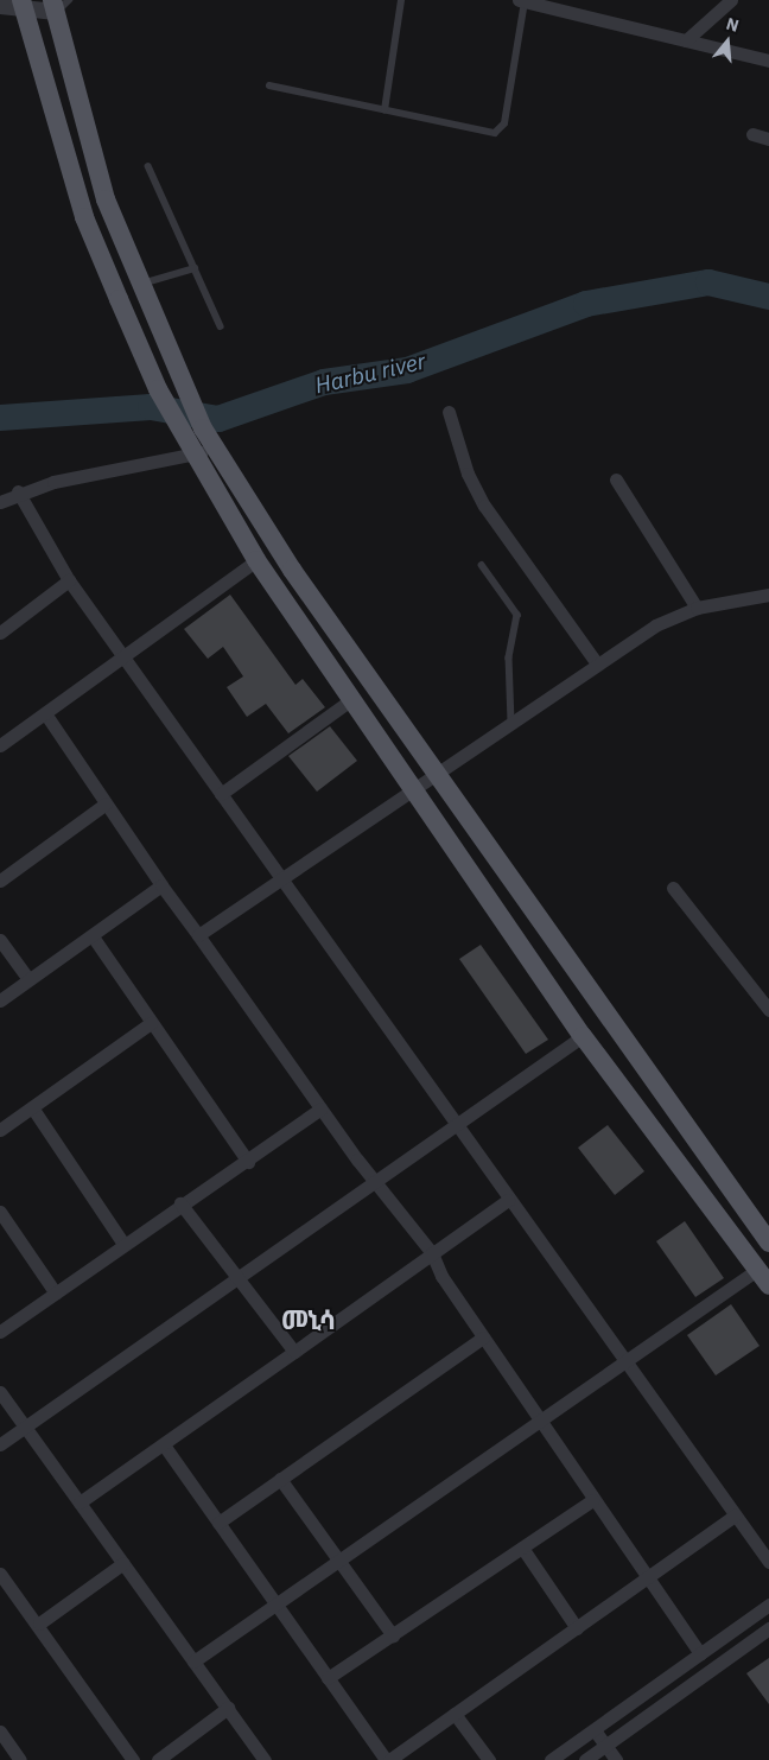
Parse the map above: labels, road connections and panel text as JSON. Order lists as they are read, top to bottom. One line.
{"districts":["መኒሳ"],"water":["Harbu river"],"north":"top"}
